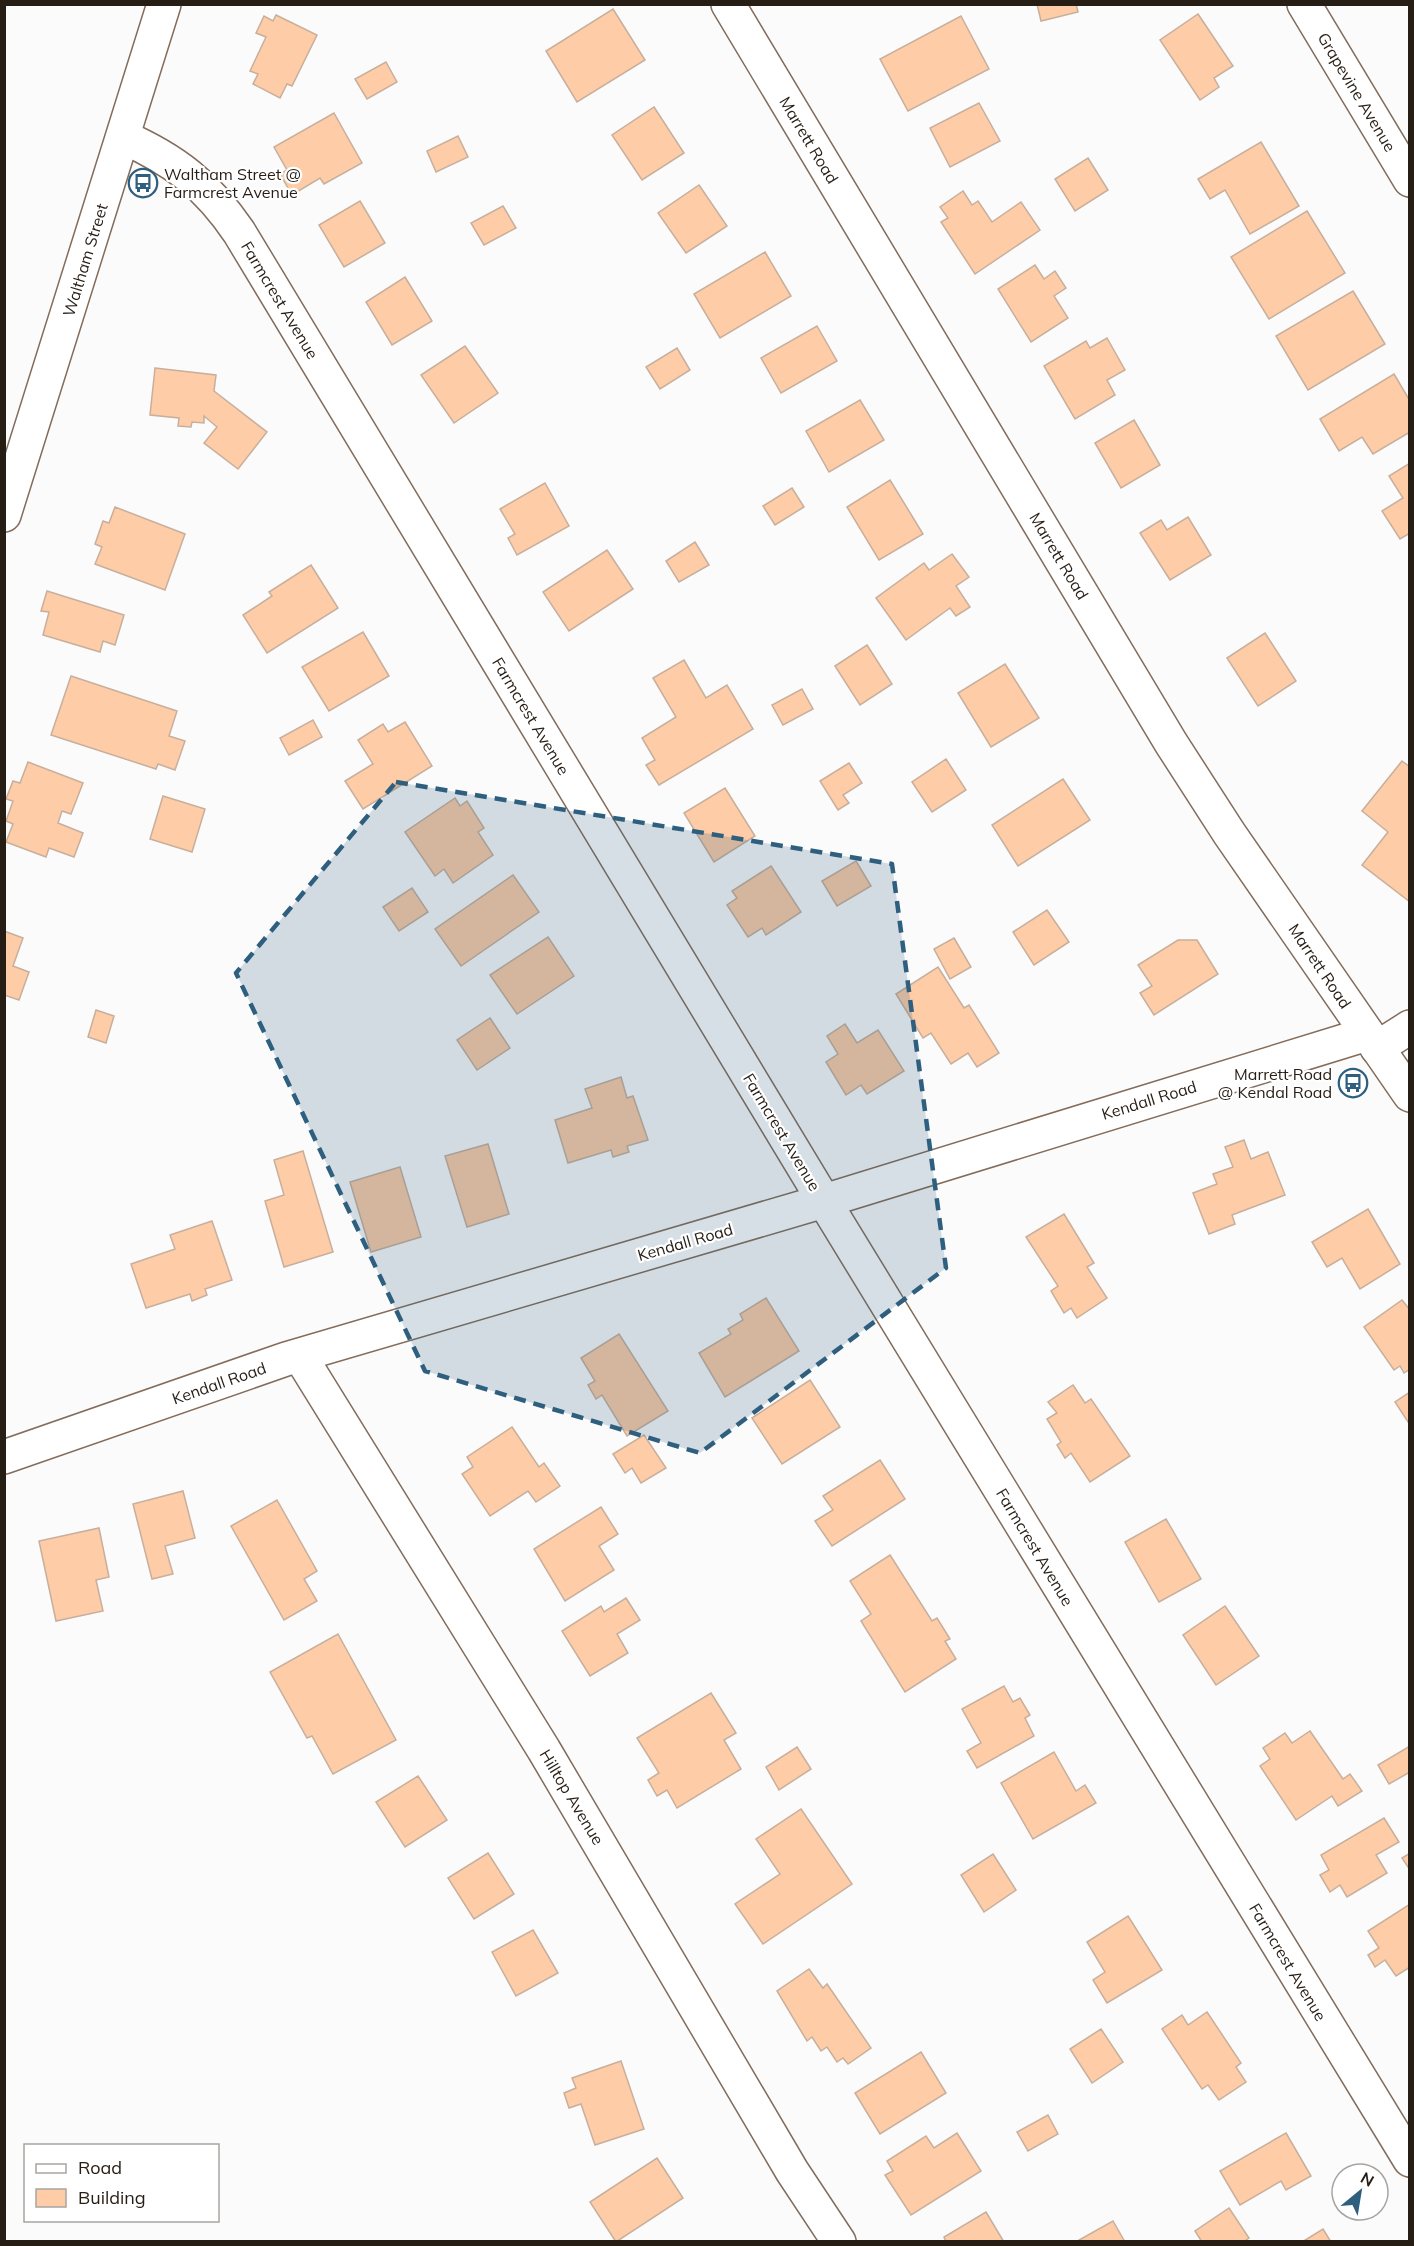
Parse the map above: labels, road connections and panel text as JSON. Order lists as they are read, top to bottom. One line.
{"streets":{"street":["Grapevine Avenue","Marrett Road","Waltham Street","Farmcrest Avenue","Kendall Road","Hilltop Avenue"]},"crossings":[["Marrett Road","Kendall Road"],["Waltham Street","Farmcrest Avenue"],["Farmcrest Avenue","Kendall Road"],["Kendall Road","Hilltop Avenue"]],"places":{"bus stop":["Waltham Street @ Farmcrest Avenue","Marrett Road @ Kendal Road"]},"legend":["Road","Building"],"north":"top right"}
